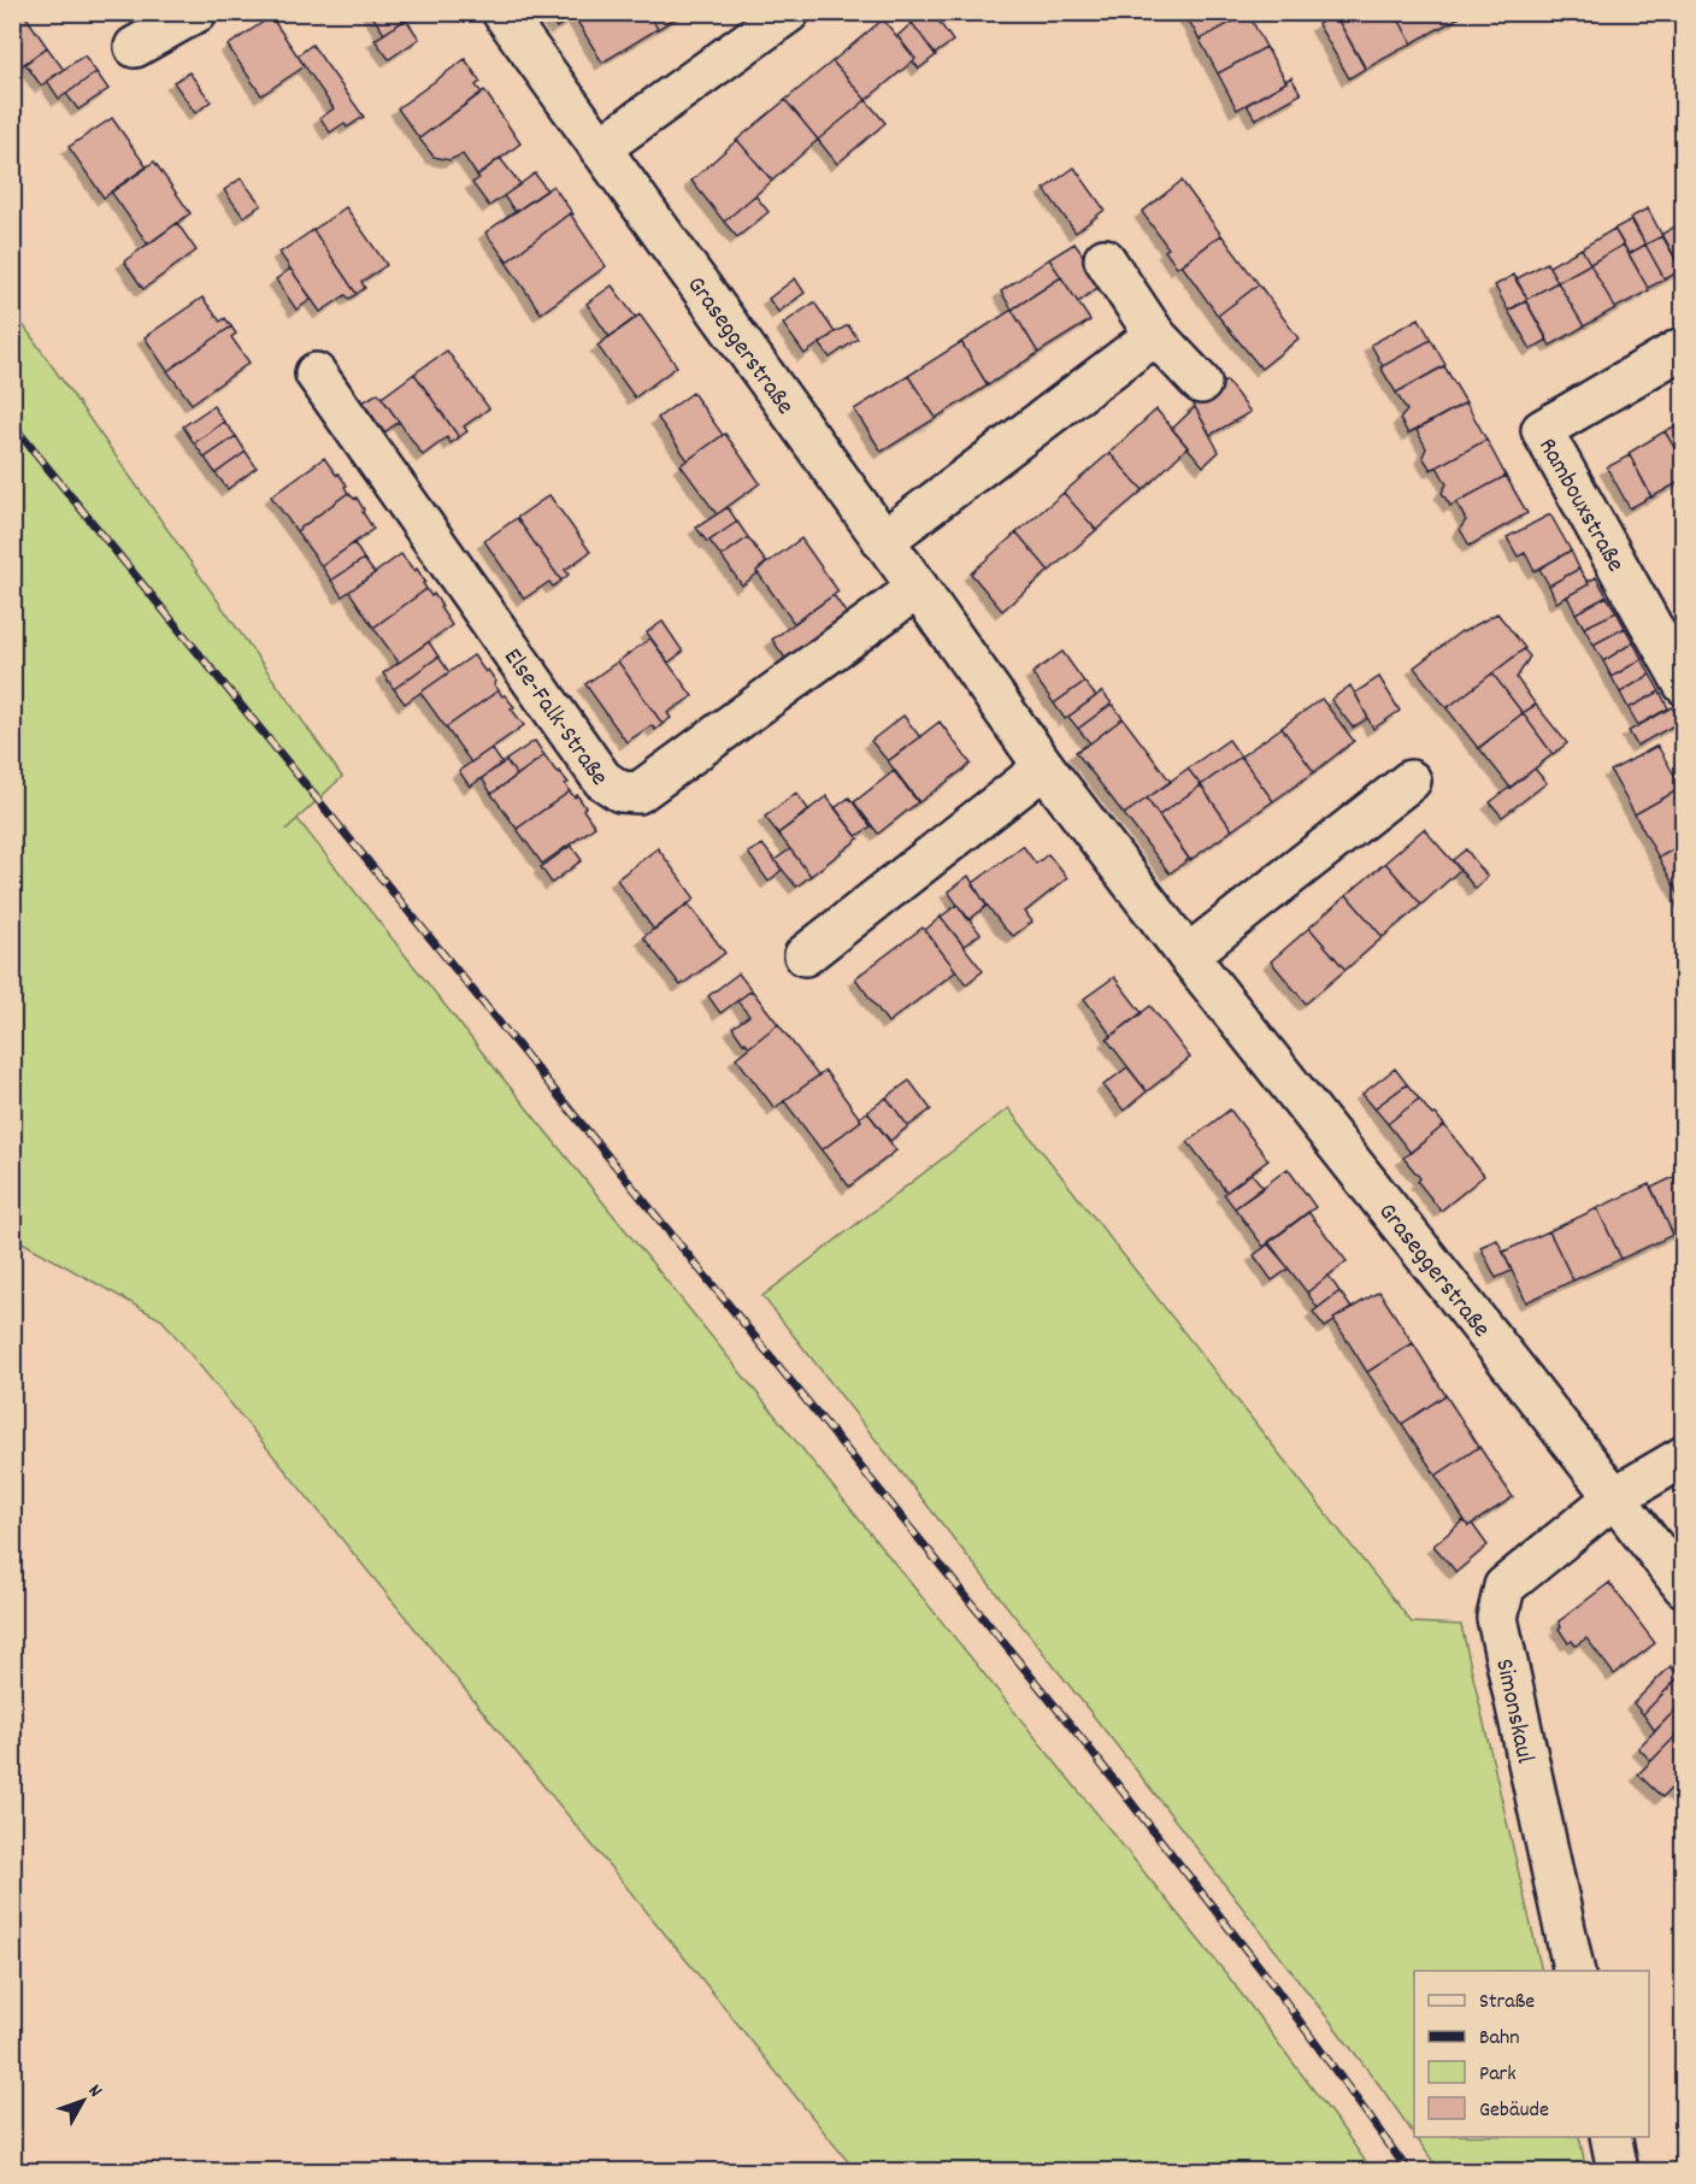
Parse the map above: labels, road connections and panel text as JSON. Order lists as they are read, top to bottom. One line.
{"streets":{"street":["Graseggerstraße","Rambouxstraße","Else-Falk-Straße","Simonskaul"]},"crossings":[["Graseggerstraße","Else-Falk-Straße"],["Graseggerstraße","Simonskaul"]],"legend":["Straße","Bahn","Park","Gebäude"],"north":"top right"}
